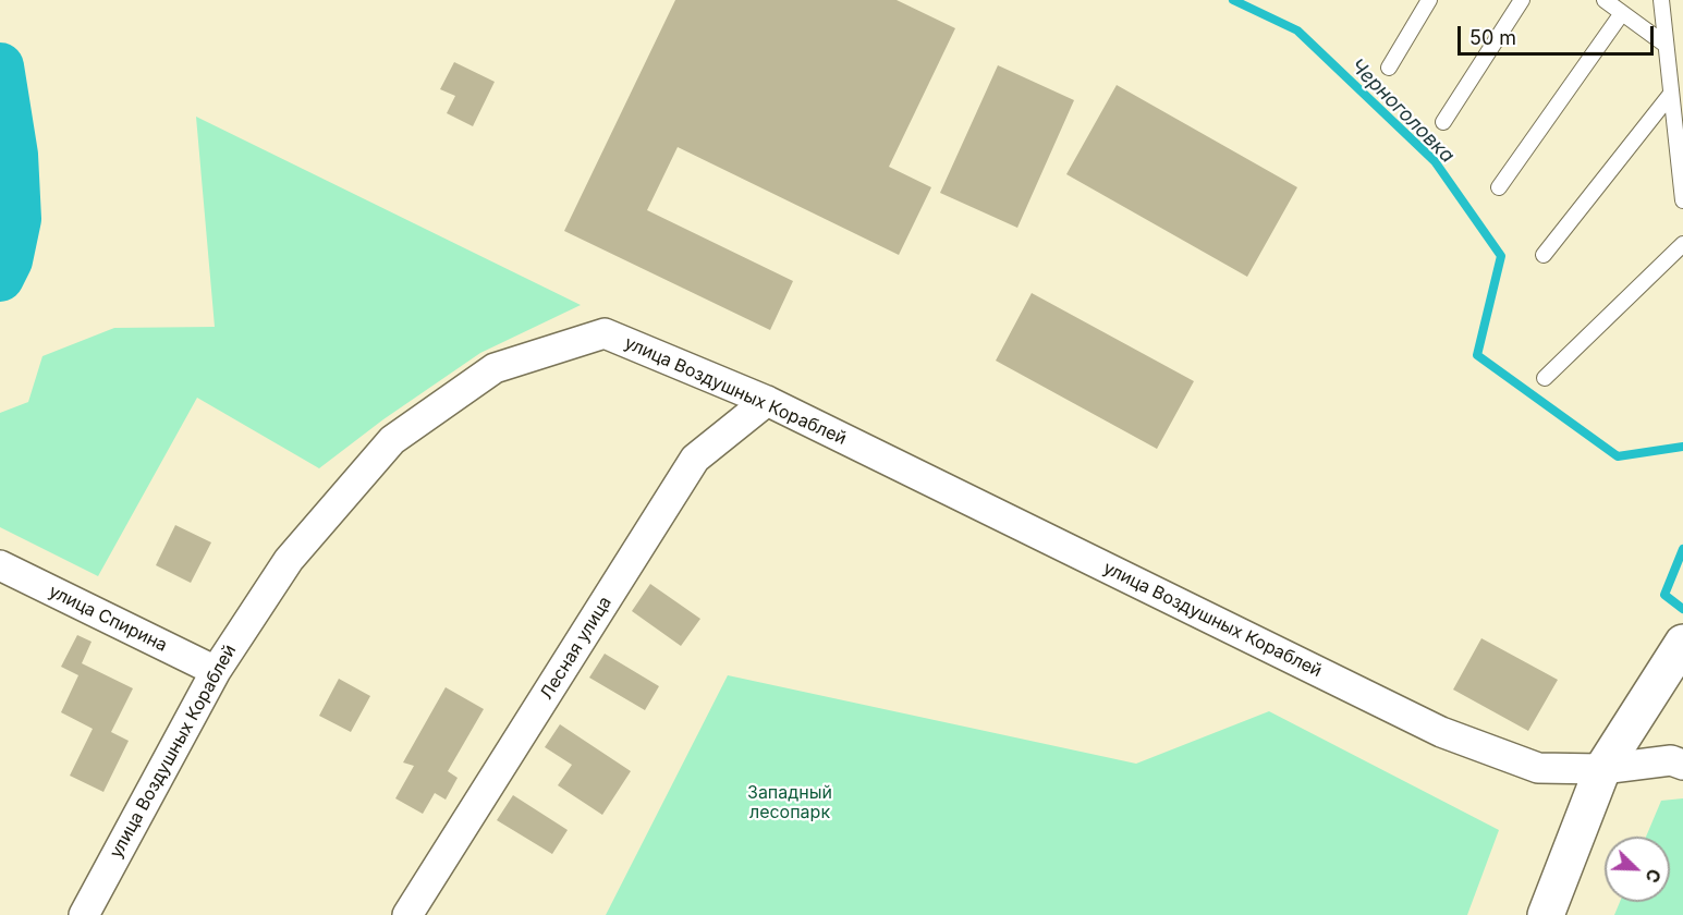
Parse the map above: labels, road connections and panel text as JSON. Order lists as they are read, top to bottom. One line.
{"streets":{"street":["улица Воздушных Кораблей","улица Спирина","Лесная улица"]},"crossings":[["улица Воздушных Кораблей","улица Спирина"],["улица Воздушных Кораблей","Лесная улица"]],"water":["Черноголовка"],"parks":["Западный лесопарк"],"scale_bar":"50 m","north":"bottom right"}
